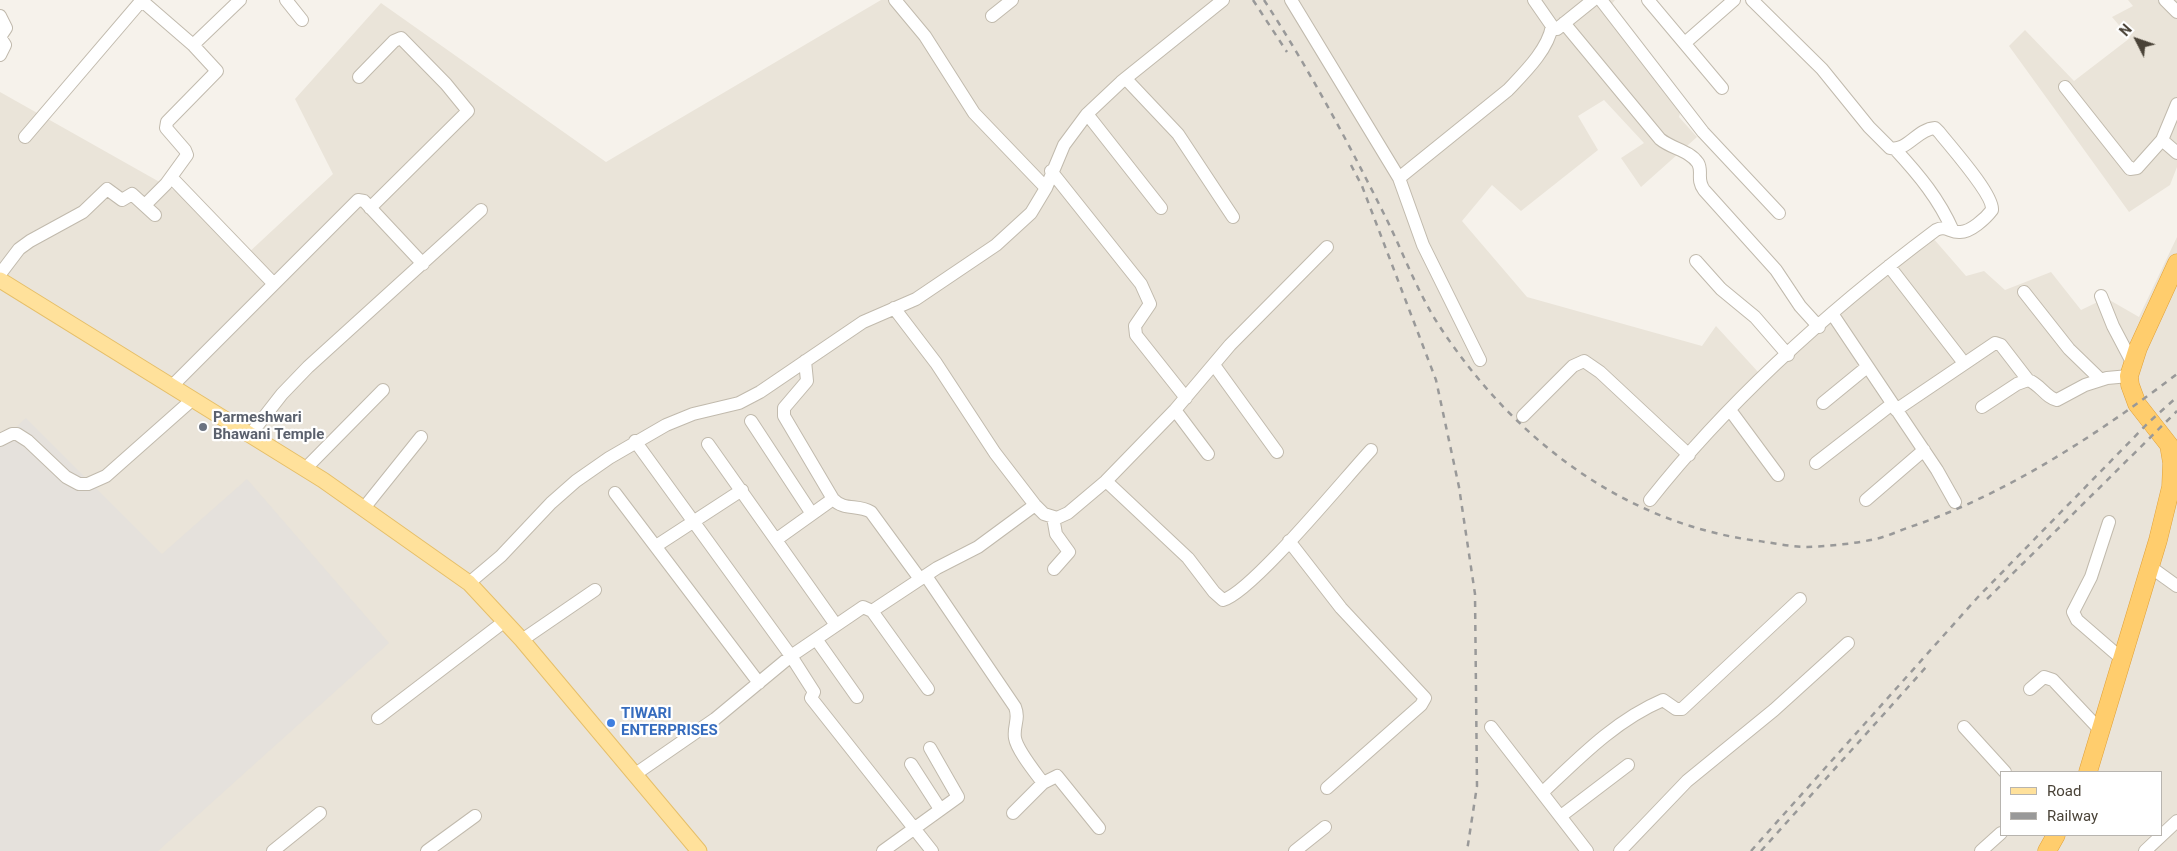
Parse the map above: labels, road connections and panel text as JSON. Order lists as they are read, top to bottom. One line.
{"places":["Parmeshwari Bhawani Temple","TIWARI ENTERPRISES"],"legend":["Road","Railway"],"north":"top left"}
